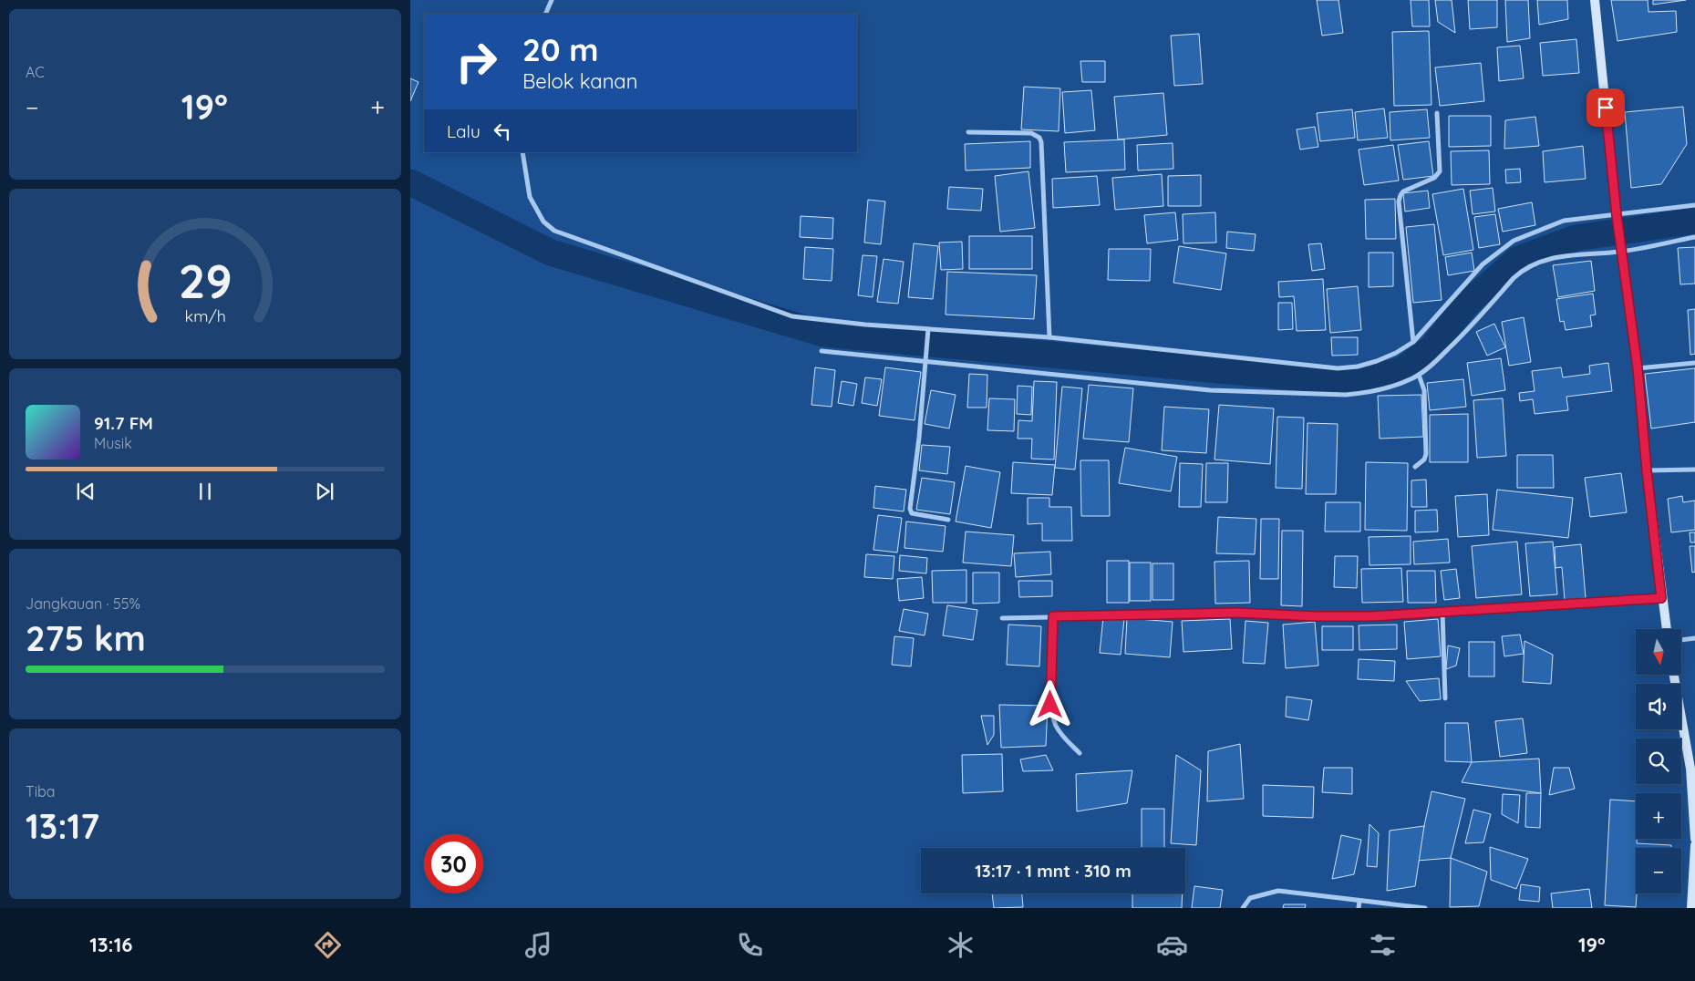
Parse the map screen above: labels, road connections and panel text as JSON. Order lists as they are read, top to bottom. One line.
{"north":"bottom","page":{"tile":["AC",["Jangkauan · 55%","275 km"],["Tiba","13:17"]],"turn":["20 m","Belok kanan"],"heat":["−","19°","+"],"then":"Lalu","song":["91.7 FM","Musik"],"map_buttons":["+","−"],"limit":"30","trip":"13:17 · 1 mnt · 310 m","tabs":["13:16","19°"],"gauge":["29","km/h"]}}
